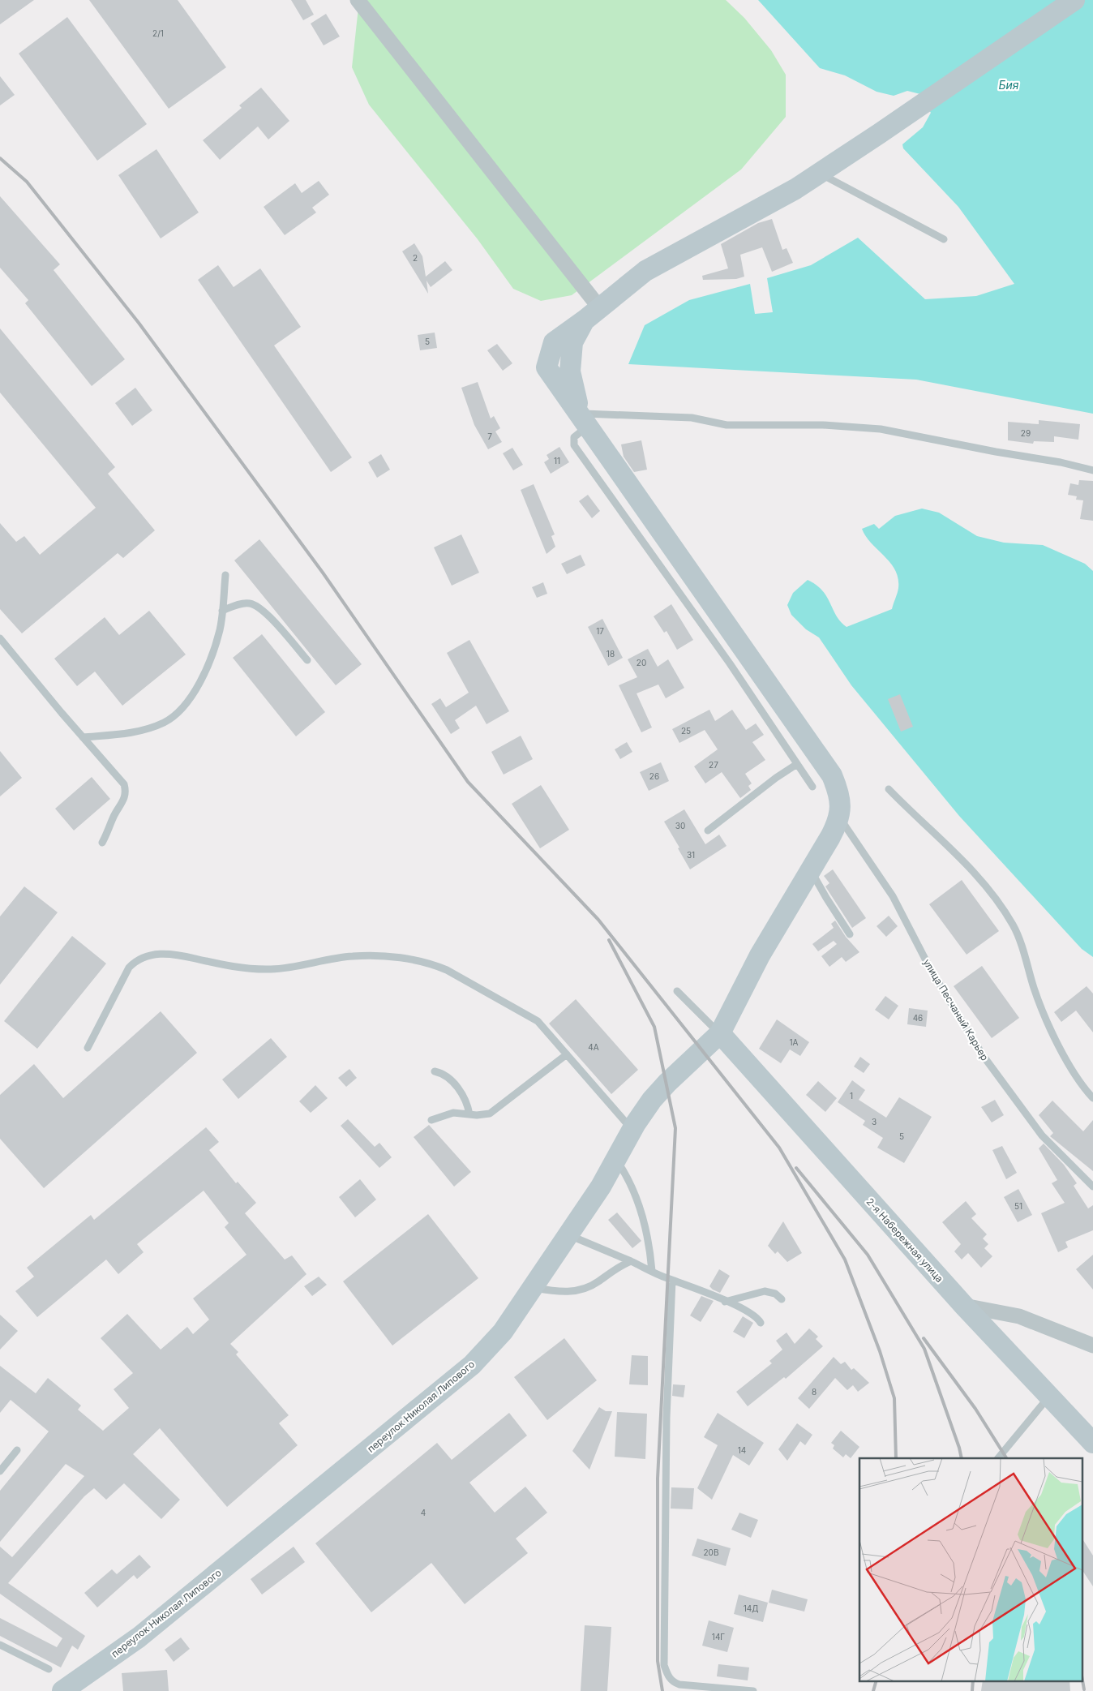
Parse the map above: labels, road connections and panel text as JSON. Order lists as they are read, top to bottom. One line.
{"streets":{"street":["2-я Набережная улица","переулок Николая Липового"],"lane":["улица Песчаный Карьер"]},"crossings":[["2-я Набережная улица","переулок Николая Липового"]],"water":["Бия"],"house_numbers":["2/1","2","5","29","7","11","17","18","20","25","27","26","30","31","46","1А","4А","1","3","5","51","8","14","4","20В","14Д","14Г"]}
